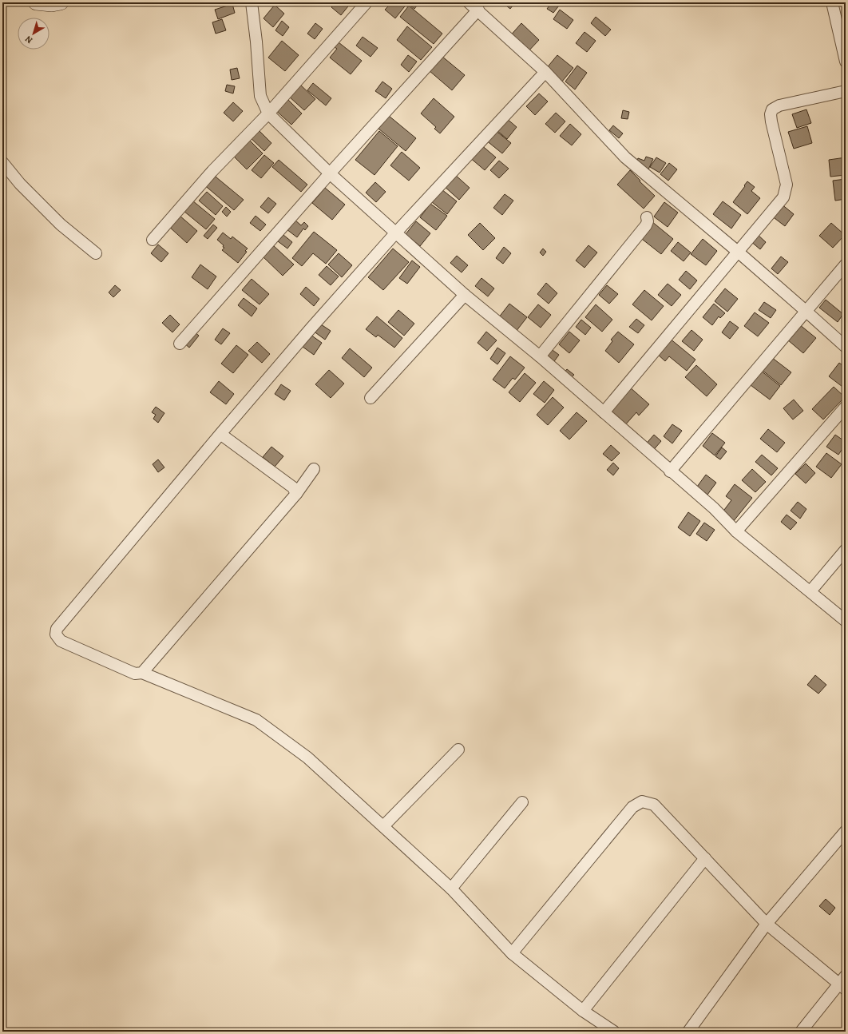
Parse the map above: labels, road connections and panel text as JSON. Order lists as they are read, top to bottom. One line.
{"north":"bottom left"}
